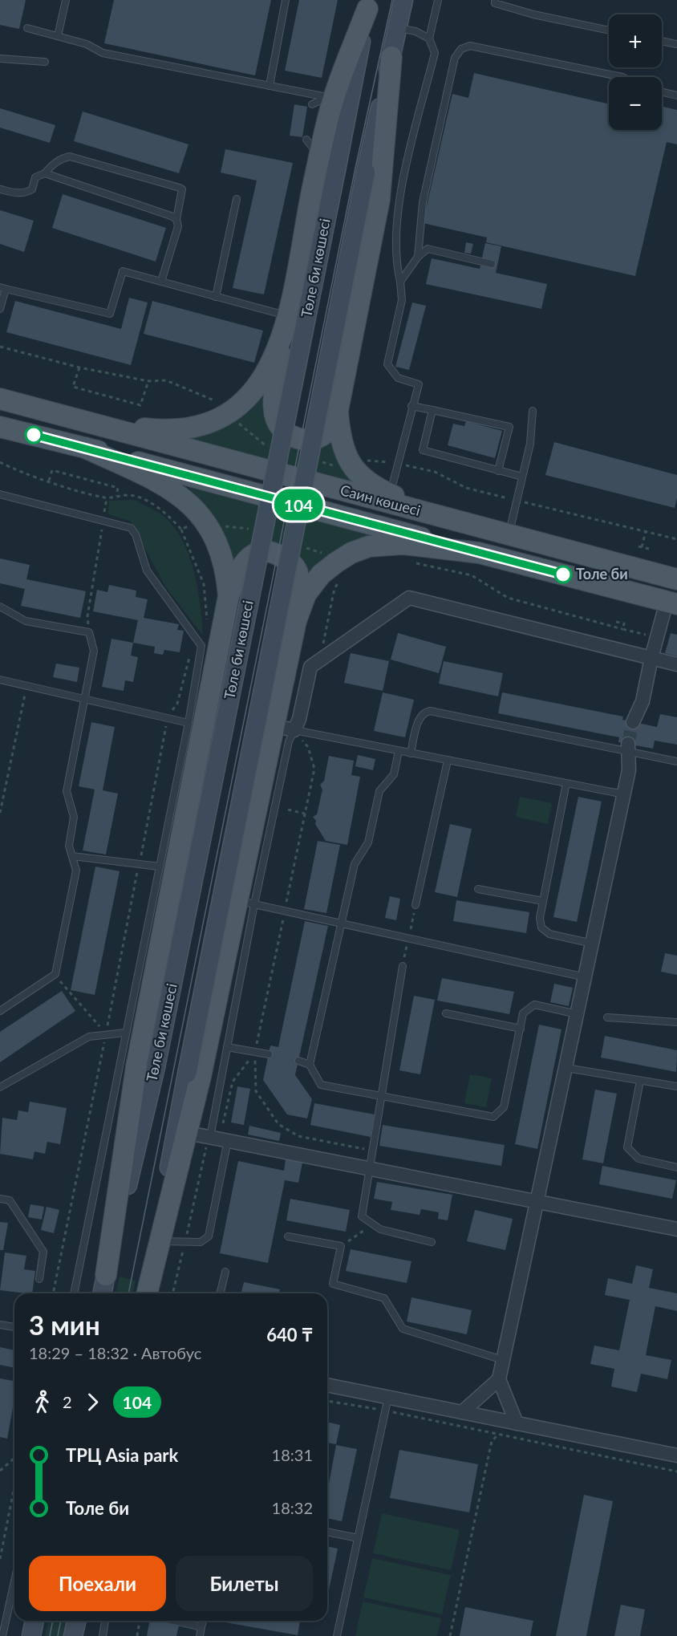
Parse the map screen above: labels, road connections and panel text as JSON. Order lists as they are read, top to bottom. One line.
{"streets":{"main road":["Төле би көшесі","Саин көшесі"]},"places":["Толе би"],"lines":["bus line 104"],"page":{"on_map":"104","map_buttons":["+","−"],"heading":["3 мин","18:29 – 18:32 · Автобус","640 ₸"],"legs":["2","104"],"list":[{"name":"ТРЦ Asia park","value":"18:31"},{"name":"Толе би","value":"18:32"}],"buttons":["Поехали","Билеты"]}}
